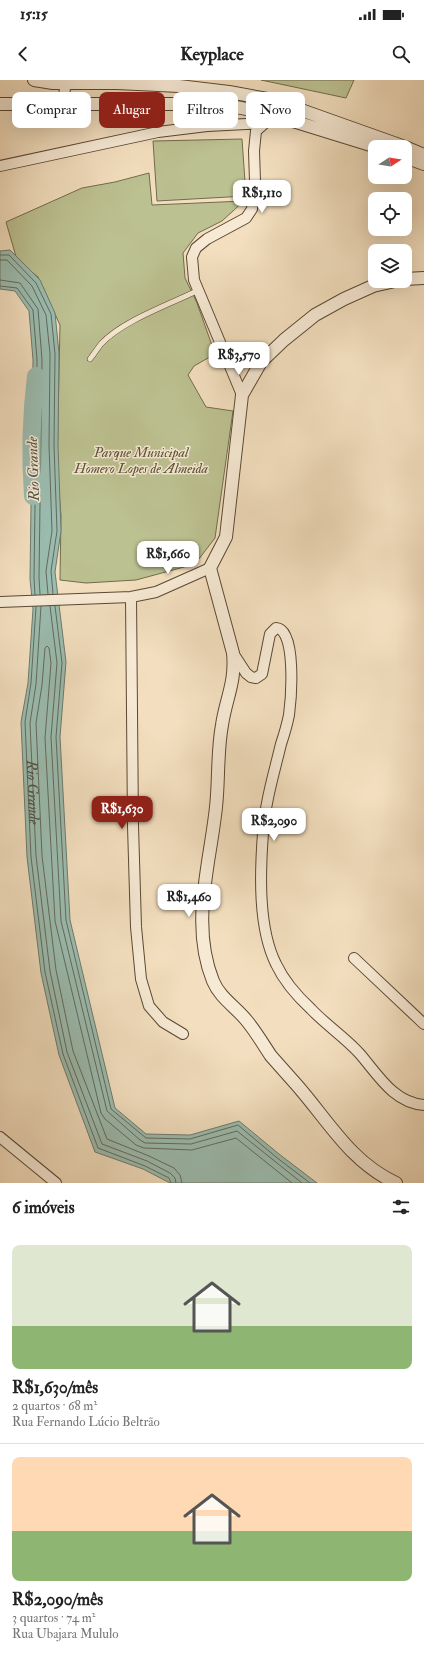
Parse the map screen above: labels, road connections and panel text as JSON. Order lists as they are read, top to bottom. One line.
{"water":["Rio Grande"],"parks":["Parque Municipal Homero Lopes de Almeida"],"north":"right","page":{"status":"15:15","header":"Keyplace","chip":["Comprar","Alugar","Filtros","Novo"],"price":["R$1,110","R$3,570","R$1,660","R$1,630","R$2,090","R$1,460"],"heading":"6 imóveis","list":[{"name":"R$1,630/mês","note":"2 quartos · 68 m² · Rua Fernando Lúcio Beltrão"},{"name":"R$2,090/mês","note":"3 quartos · 74 m² · Rua Ubajara Mululo"}]}}
